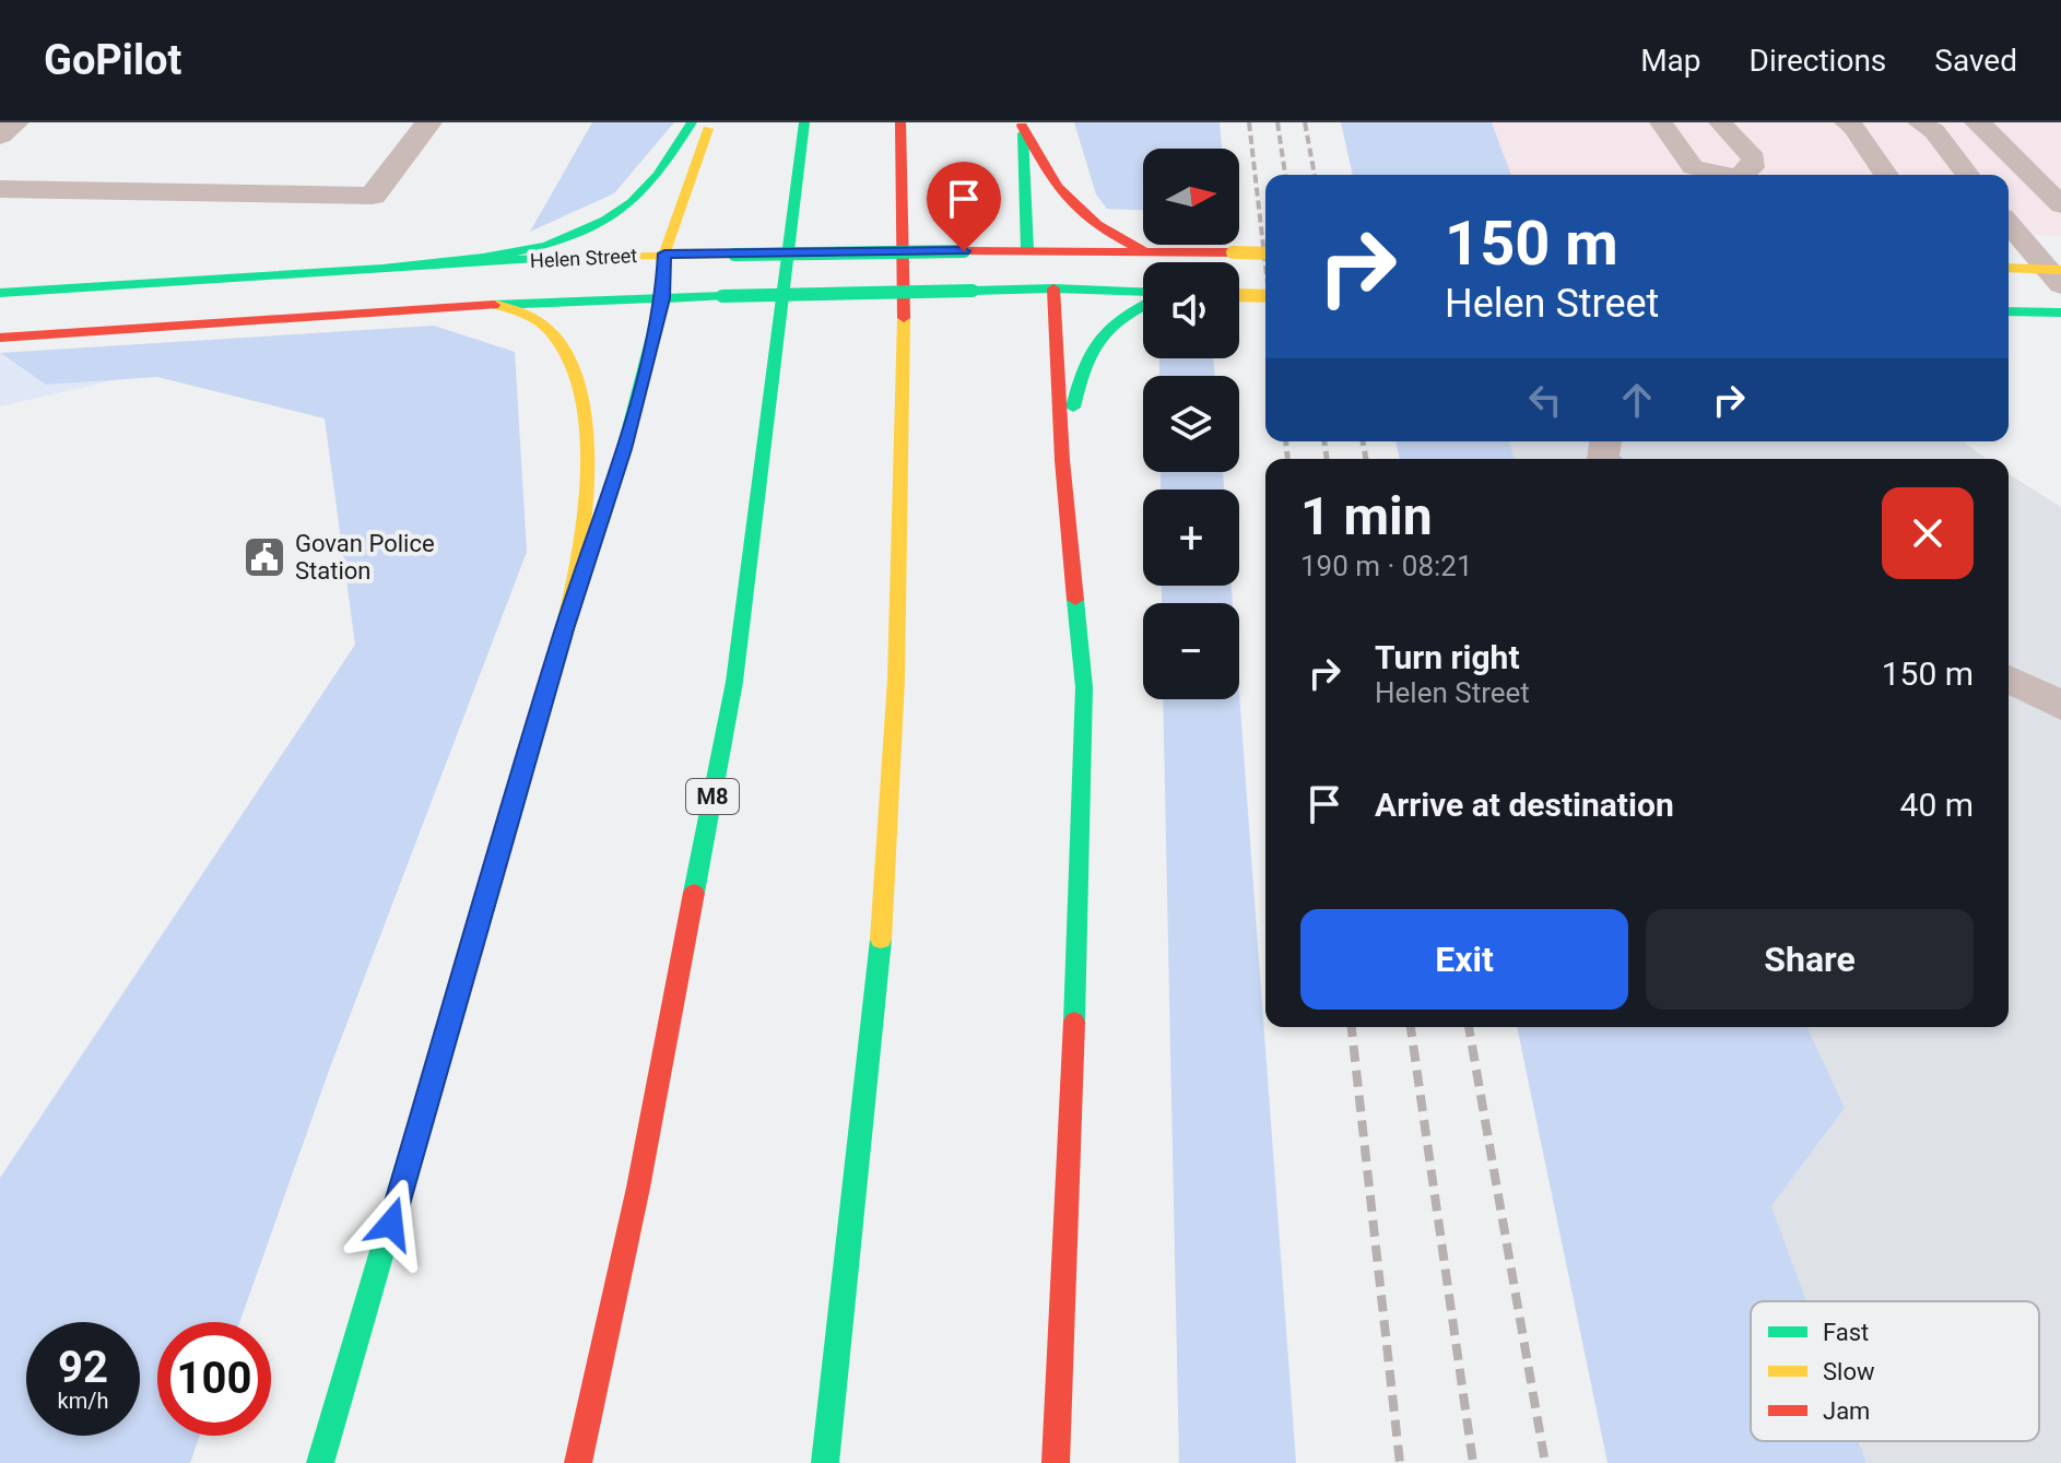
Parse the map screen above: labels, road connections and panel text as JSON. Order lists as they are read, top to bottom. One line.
{"streets":{"main road":["Helen Street","M8"]},"places":{"public building":["Govan Police Station"]},"legend":["Fast","Slow","Jam"],"north":"right","page":{"header":"GoPilot","nav":["Map","Directions","Saved"],"map_buttons":["+","−"],"turn":["150 m","Helen Street"],"heading":["1 min","190 m · 08:21"],"list":[{"name":"Turn right","note":"Helen Street","value":"150 m"},{"name":"Arrive at destination","value":"40 m"}],"buttons":["Exit","Share"],"speed":"92 km/h","limit":"100"}}
